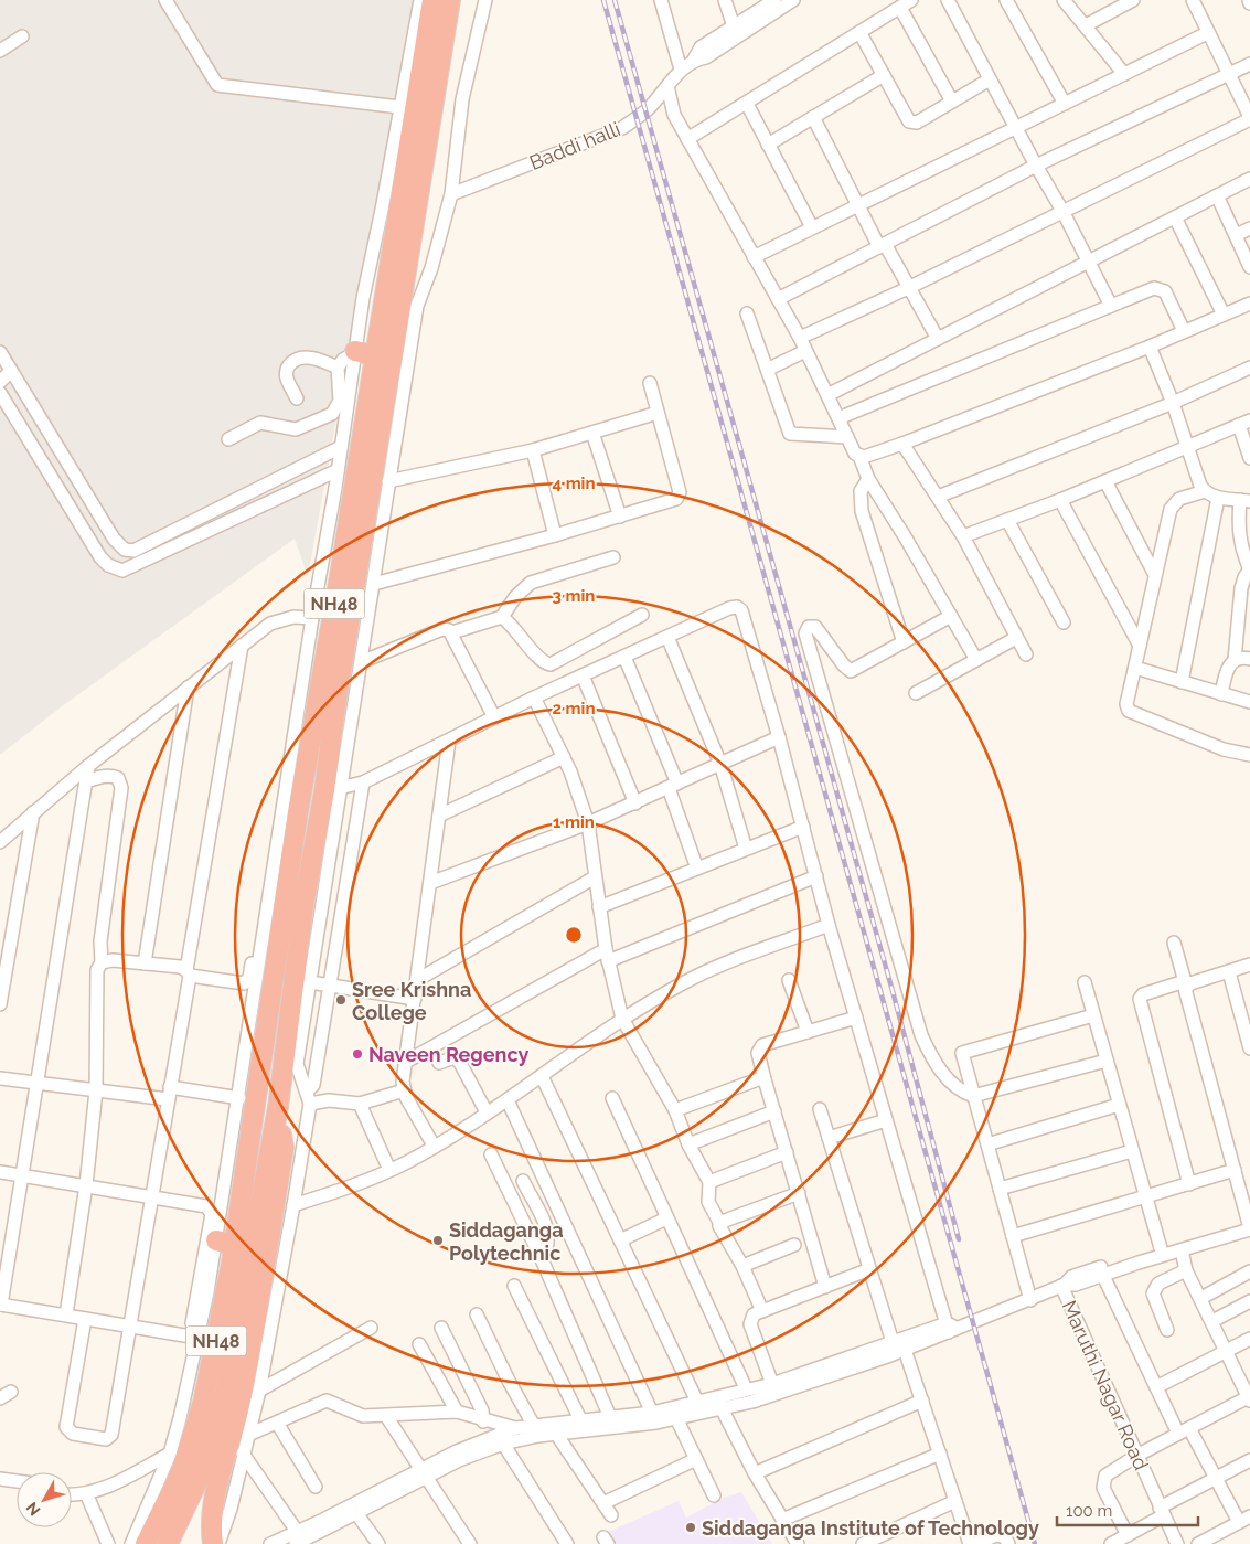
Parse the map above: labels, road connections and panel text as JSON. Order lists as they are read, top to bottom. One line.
{"streets":{"highway":["NH48"],"street":["Baddi halli","Maruthi Nagar Road"]},"places":["Sree Krishna College","Naveen Regency","Siddaganga Polytechnic","Siddaganga Institute of Technology"],"scale_bar":"100 m","north":"bottom left","rings":["4 min","3 min","2 min","1 min"]}
